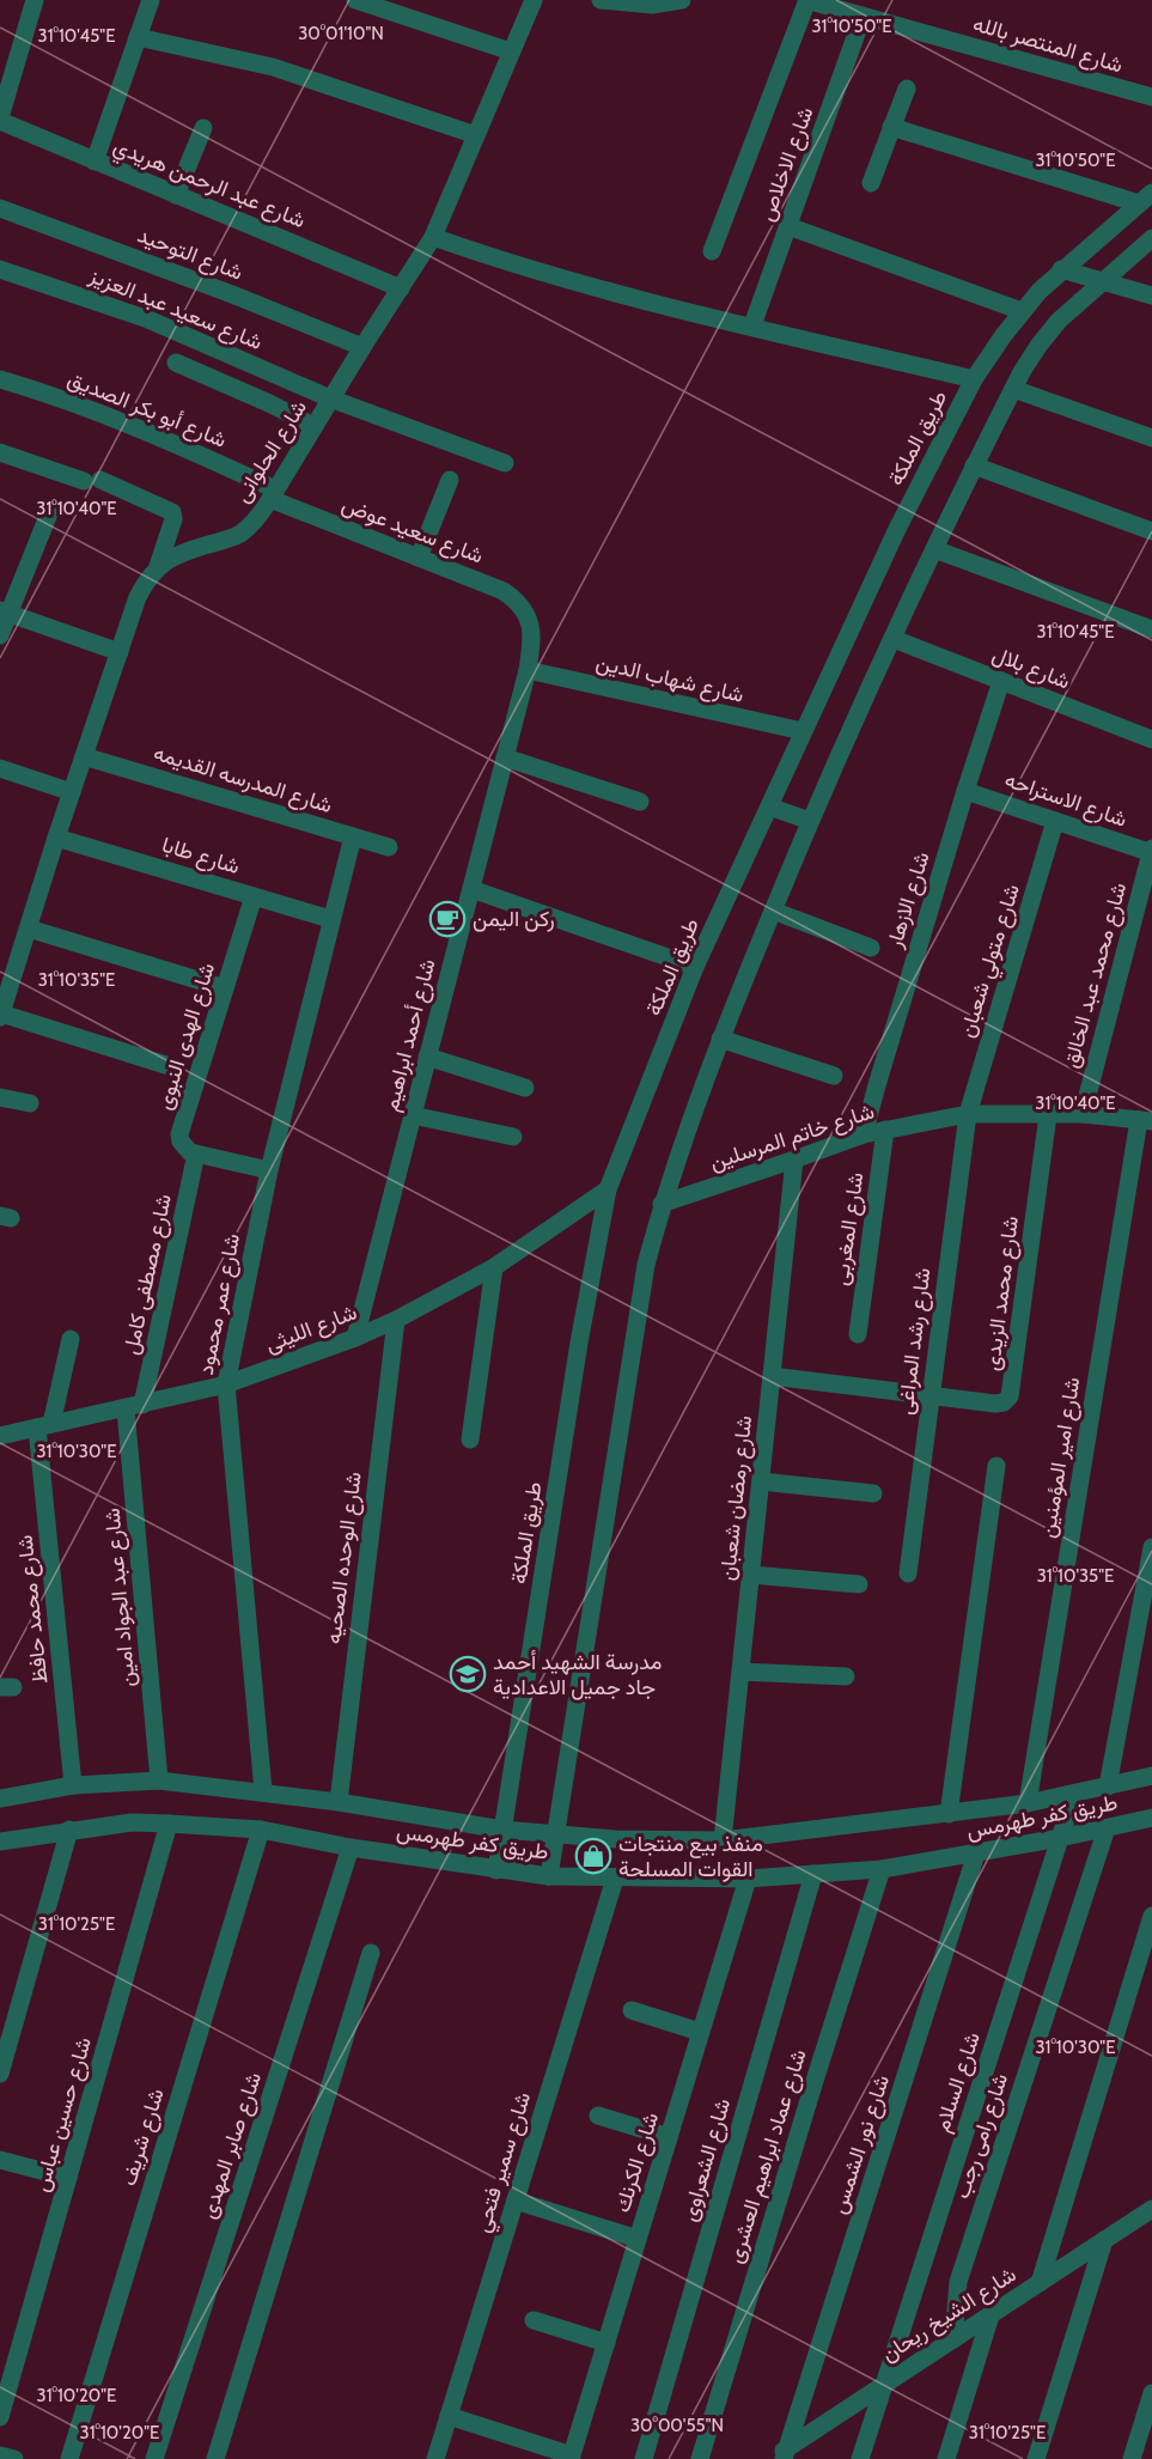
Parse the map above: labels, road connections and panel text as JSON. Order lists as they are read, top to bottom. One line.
{"streets":{"street":["شارع المنتصر بالله","شارع الاخلاص","شارع عبد الرحمن هريدي","شارع التوحيد","شارع سعيد عبد العزيز","شارع أبو بكر الصديق","طريق الملكة","شارع الحلوانى","شارع سعيد عوض","شارع بلال","شارع شهاب الدين","شارع المدرسه القديمه","شارع الاستراحه","شارع طابا","شارع الازهار","شارع متولي شعبان","شارع محمد عبد الخالق","شارع أحمد ابراهيم","شارع الهدى النبوى","شارع خاتم المرسلين","شارع المغربى","شارع مصطفى كامل","شارع محمد الزيدى","شارع عمر محمود","شارع الليثى","شارع رشد المراغى","شارع امير المؤمنين","شارع رمضان شعبان","شارع الوحده الصحيه","شارع عبد الجواد امين","شارع محمد حافظ","طريق كفر طهرمس","شارع السلام","شارع حسين عباس","شارع رامى رجب","شارع شريف","شارع نور الشمس","شارع صابر المهدى","شارع عماد ابراهيم العشرى","شارع الشعراوى","شارع سمير فتحي","شارع الكرنك","شارع الشيخ ريحان"]},"crossings":[["شارع المنتصر بالله","شارع الاخلاص"],["شارع عبد الرحمن هريدي","شارع الحلوانى"],["شارع التوحيد","شارع الحلوانى"],["شارع سعيد عبد العزيز","شارع الحلوانى"],["شارع أبو بكر الصديق","شارع الحلوانى"],["شارع أبو بكر الصديق","شارع سعيد عوض"],["طريق الملكة","شارع شهاب الدين"],["طريق الملكة","شارع الليثى"],["طريق الملكة","طريق كفر طهرمس"],["شارع الحلوانى","شارع سعيد عوض"],["شارع الحلوانى","شارع المدرسه القديمه"],["شارع الحلوانى","شارع طابا"],["شارع سعيد عوض","شارع أحمد ابراهيم"],["شارع بلال","شارع الازهار"],["شارع شهاب الدين","شارع أحمد ابراهيم"],["شارع المدرسه القديمه","شارع عمر محمود"],["شارع الاستراحه","شارع الازهار"],["شارع الاستراحه","شارع متولي شعبان"],["شارع الاستراحه","شارع محمد عبد الخالق"],["شارع طابا","شارع الهدى النبوى"],["شارع طابا","شارع عمر محمود"],["شارع الازهار","شارع خاتم المرسلين"],["شارع متولي شعبان","شارع خاتم المرسلين"],["شارع متولي شعبان","شارع رشد المراغى"],["شارع محمد عبد الخالق","شارع خاتم المرسلين"],["شارع أحمد ابراهيم","شارع الليثى"],["شارع الهدى النبوى","شارع مصطفى كامل"],["شارع خاتم المرسلين","شارع المغربى"],["شارع خاتم المرسلين","شارع محمد الزيدى"],["شارع خاتم المرسلين","شارع رشد المراغى"],["شارع خاتم المرسلين","شارع امير المؤمنين"],["شارع خاتم المرسلين","شارع رمضان شعبان"],["شارع مصطفى كامل","شارع الليثى"],["شارع مصطفى كامل","شارع عبد الجواد امين"],["شارع محمد الزيدى","شارع رشد المراغى"],["شارع عمر محمود","شارع الليثى"],["شارع عمر محمود","طريق كفر طهرمس"],["شارع الليثى","شارع الوحده الصحيه"],["شارع الليثى","شارع عبد الجواد امين"],["شارع الليثى","شارع محمد حافظ"],["شارع امير المؤمنين","طريق كفر طهرمس"],["شارع رمضان شعبان","طريق كفر طهرمس"],["شارع الوحده الصحيه","طريق كفر طهرمس"],["شارع عبد الجواد امين","طريق كفر طهرمس"],["شارع محمد حافظ","طريق كفر طهرمس"],["طريق كفر طهرمس","شارع السلام"],["طريق كفر طهرمس","شارع حسين عباس"],["طريق كفر طهرمس","شارع رامى رجب"],["طريق كفر طهرمس","شارع شريف"],["طريق كفر طهرمس","شارع نور الشمس"],["طريق كفر طهرمس","شارع صابر المهدى"],["طريق كفر طهرمس","شارع عماد ابراهيم العشرى"],["طريق كفر طهرمس","شارع الشعراوى"],["طريق كفر طهرمس","شارع سمير فتحي"],["طريق كفر طهرمس","شارع الكرنك"],["شارع السلام","شارع الشيخ ريحان"],["شارع رامى رجب","شارع الشيخ ريحان"],["شارع نور الشمس","شارع الشيخ ريحان"]],"places":{"cafe":["ركن اليمن"],"school or university":["مدرسة الشهيد أحمد جاد جميل الاعدادية"],"shop":["منفذ بيع منتجات القوات المسلحة"]},"coordinates":["31°10'50\"E","30°01'10\"N","31°10'45\"E","31°10'40\"E","31°10'35\"E","31°10'30\"E","31°10'25\"E","31°10'20\"E","30°00'55\"N"]}
